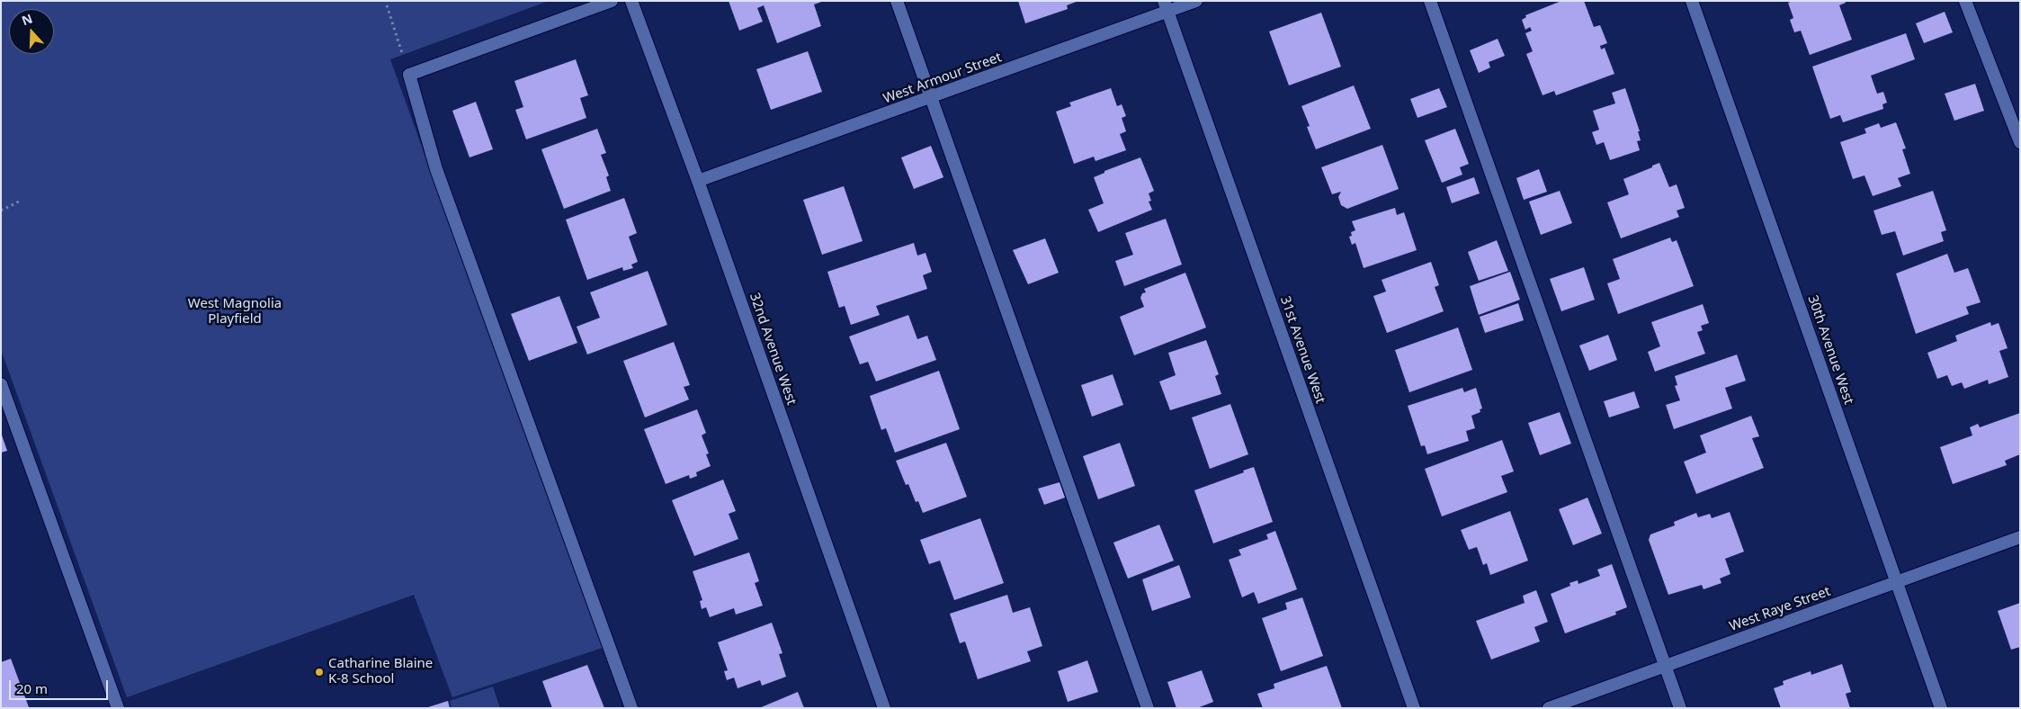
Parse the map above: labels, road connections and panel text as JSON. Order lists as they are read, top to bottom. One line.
{"streets":{"street":["West Armour Street","32nd Avenue West","31st Avenue West","30th Avenue West","West Raye Street"]},"crossings":[["West Armour Street","32nd Avenue West"],["West Armour Street","31st Avenue West"],["30th Avenue West","West Raye Street"]],"parks":["West Magnolia Playfield"],"places":["Catharine Blaine K-8 School"],"scale_bar":"20 m","north":"top"}
